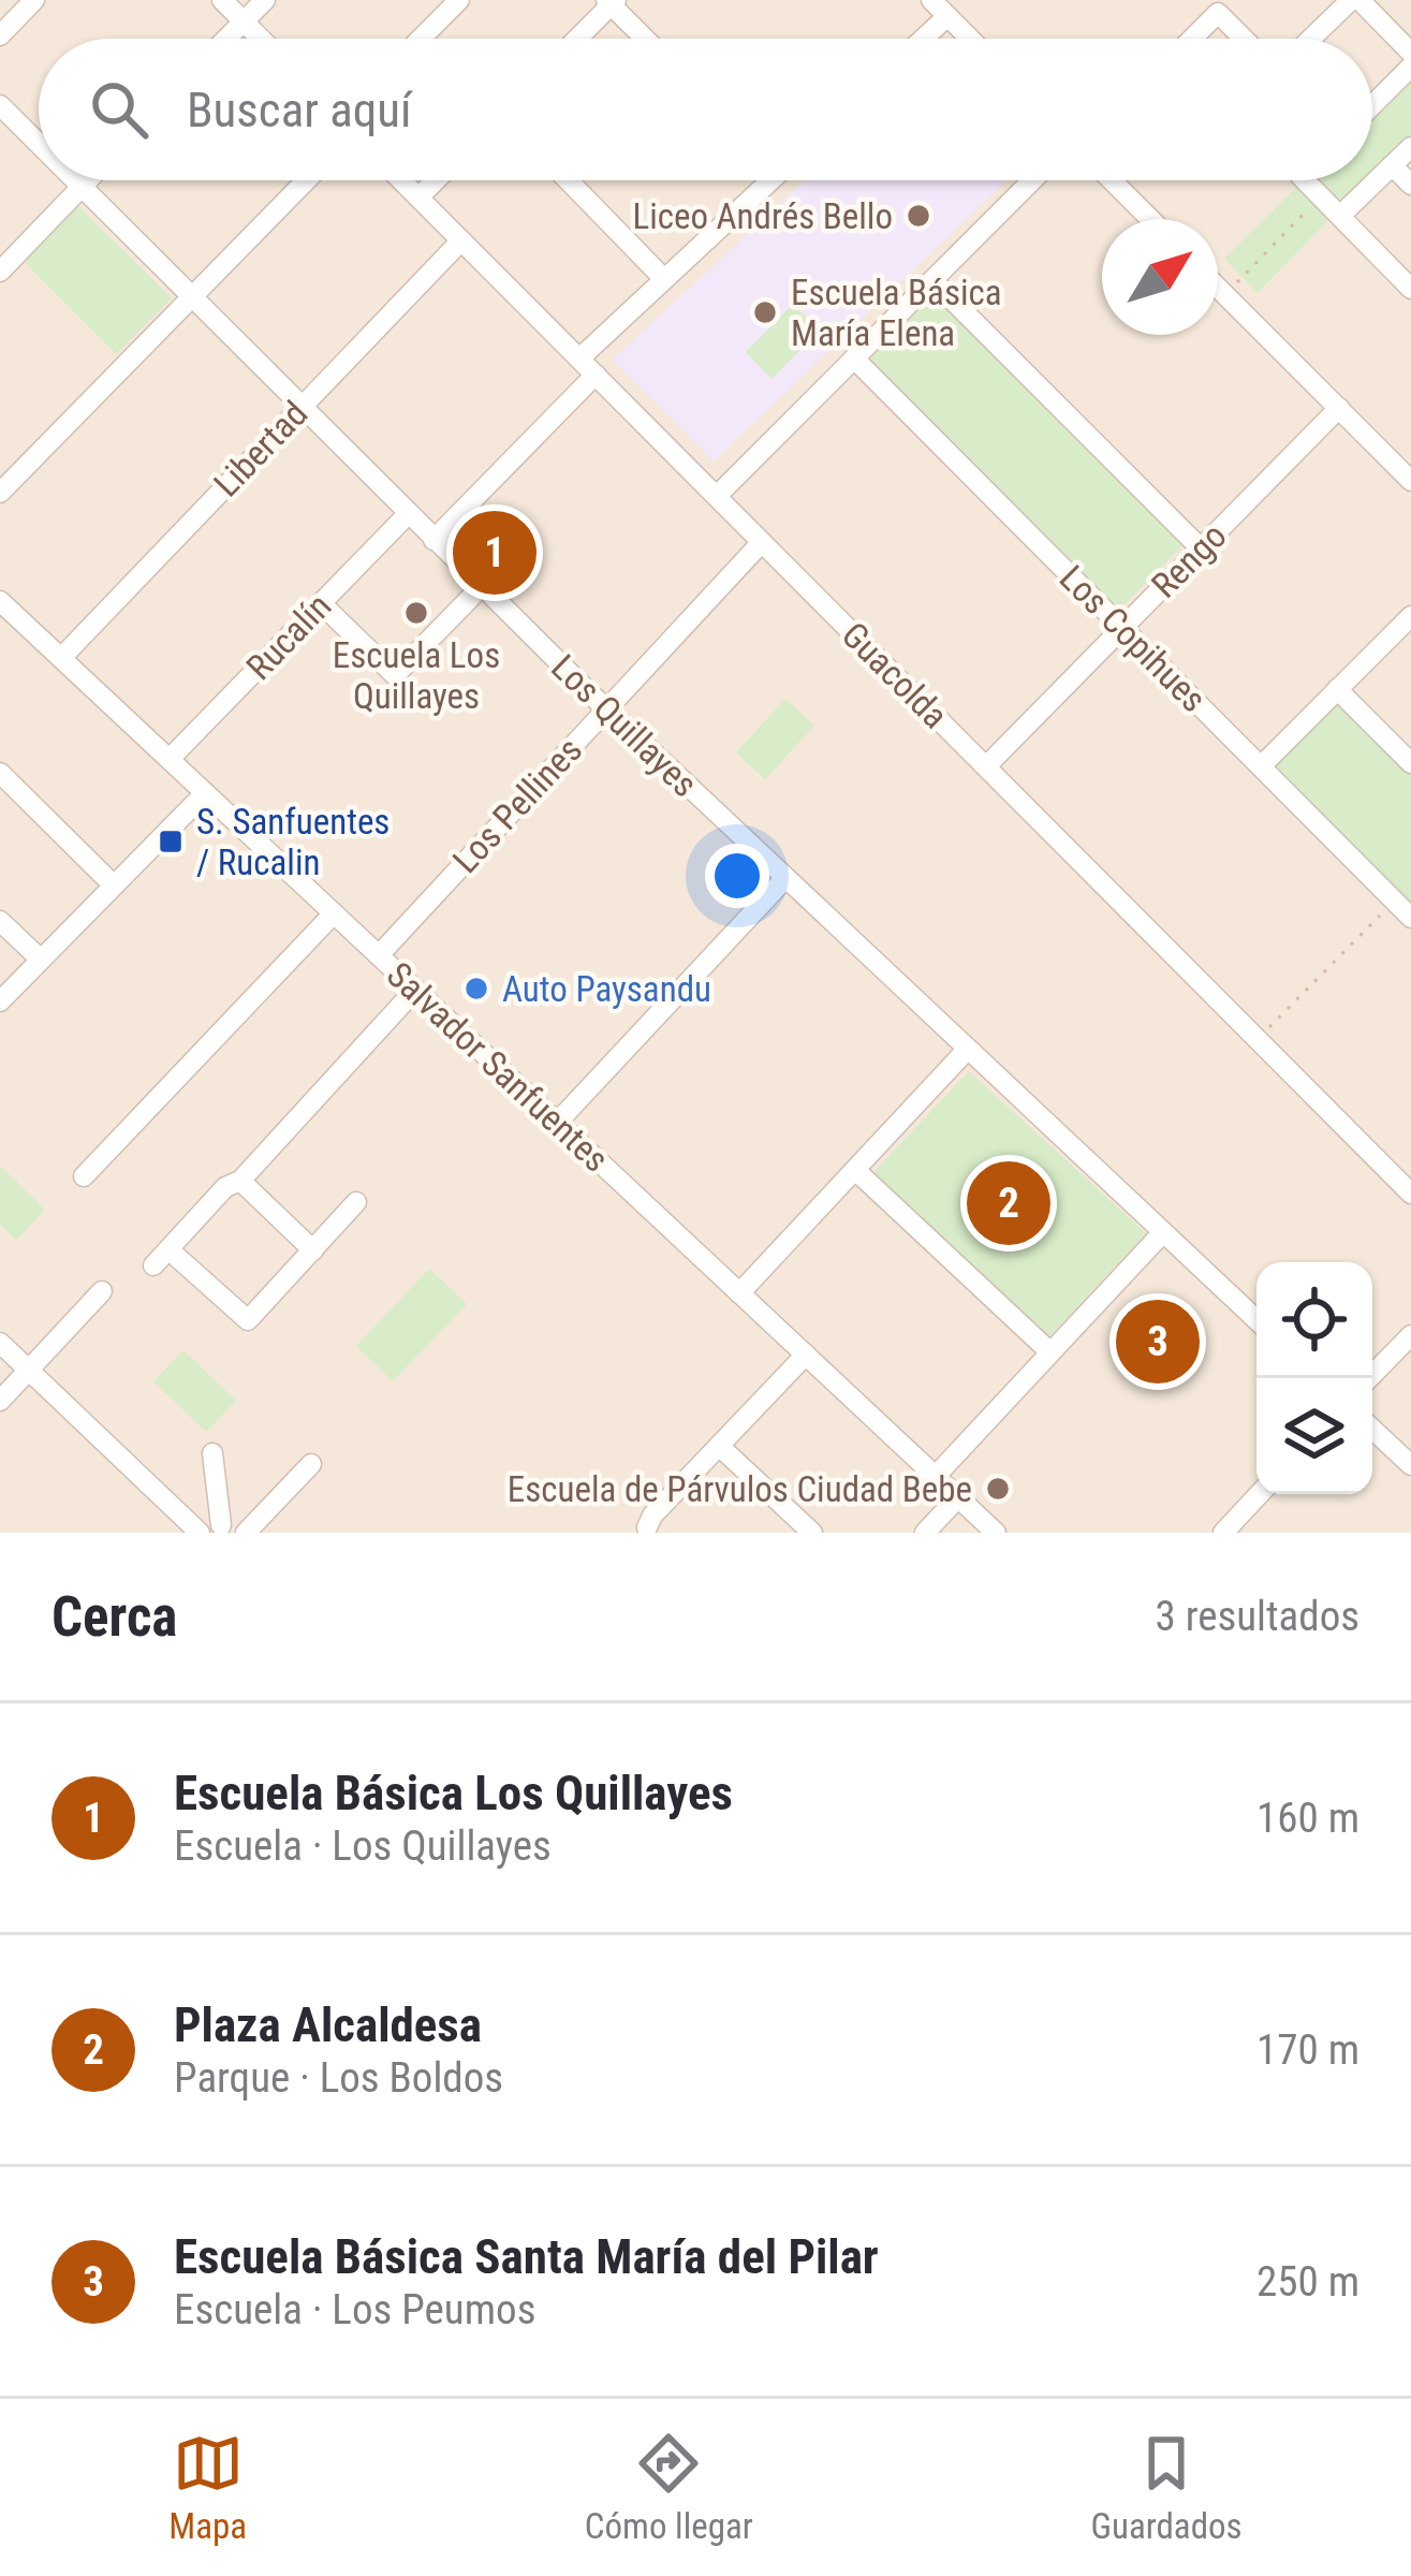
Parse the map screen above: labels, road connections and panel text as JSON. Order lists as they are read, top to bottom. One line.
{"streets":{"street":["Libertad","Rengo","Rucalín","Los Copihues","Guacolda","Los Quillayes","Los Pellines","Salvador Sanfuentes"]},"crossings":[["Libertad","Guacolda"],["Libertad","Los Quillayes"],["Libertad","Salvador Sanfuentes"],["Rengo","Los Copihues"],["Rengo","Guacolda"],["Rucalín","Los Quillayes"],["Rucalín","Salvador Sanfuentes"],["Guacolda","Los Pellines"],["Los Quillayes","Los Pellines"],["Los Pellines","Salvador Sanfuentes"]],"places":{"other":["Liceo Andrés Bello","Escuela Básica María Elena","Escuela Los Quillayes","Auto Paysandu","Escuela de Párvulos Ciudad Bebe"],"transit":["S. Sanfuentes / Rucalin"]},"north":"top right","page":{"search":"Buscar aquí","pins":["1","2","3"],"heading":["Cerca","3 resultados"],"list":[{"mark":"1","name":"Escuela Básica Los Quillayes","note":"Escuela · Los Quillayes","value":"160 m"},{"mark":"2","name":"Plaza Alcaldesa","note":"Parque · Los Boldos","value":"170 m"},{"mark":"3","name":"Escuela Básica Santa María del Pilar","note":"Escuela · Los Peumos","value":"250 m"}],"nav":["Mapa","Cómo llegar","Guardados"]}}
